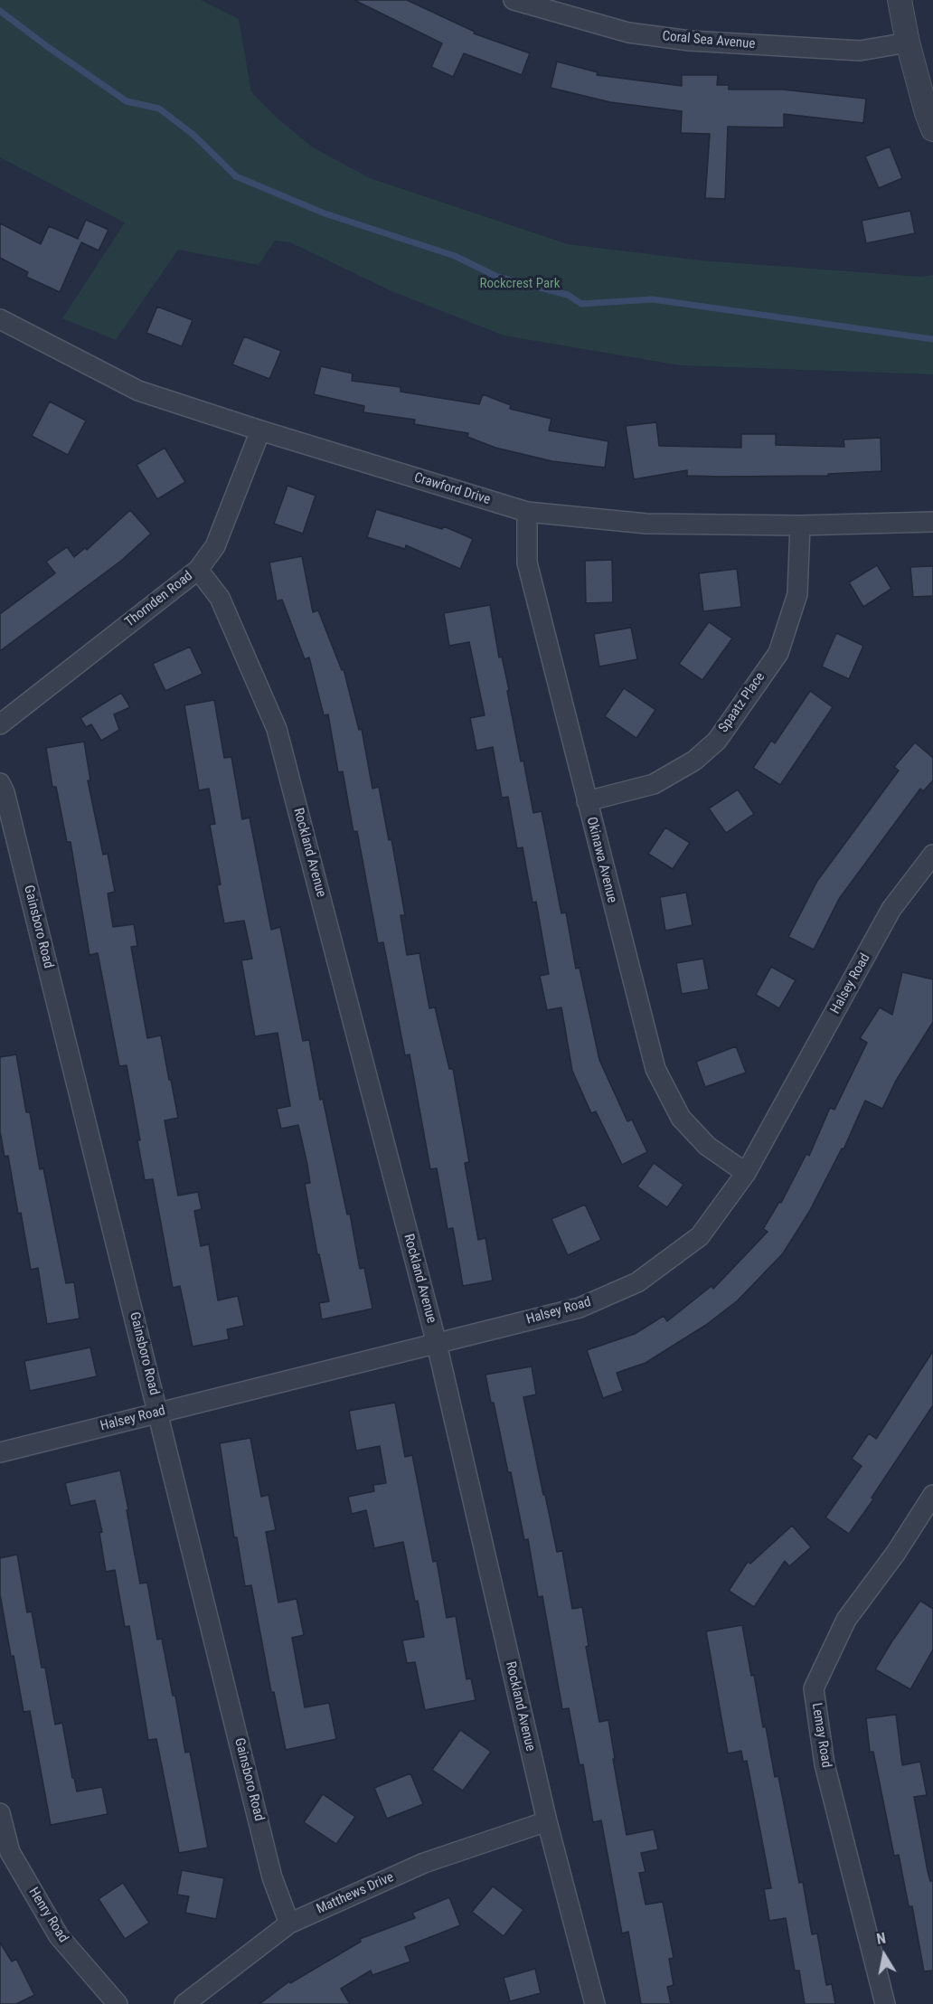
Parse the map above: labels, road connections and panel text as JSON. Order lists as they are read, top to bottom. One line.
{"streets":{"street":["Coral Sea Avenue","Crawford Drive","Thornden Road","Spaatz Place","Rockland Avenue","Okinawa Avenue","Gainsboro Road","Halsey Road","Lemay Road","Matthews Drive","Henry Road"]},"crossings":[["Crawford Drive","Thornden Road"],["Crawford Drive","Spaatz Place"],["Crawford Drive","Okinawa Avenue"],["Thornden Road","Rockland Avenue"],["Spaatz Place","Okinawa Avenue"],["Rockland Avenue","Halsey Road"],["Rockland Avenue","Matthews Drive"],["Okinawa Avenue","Halsey Road"],["Gainsboro Road","Halsey Road"],["Gainsboro Road","Matthews Drive"]],"parks":["Rockcrest Park"],"north":"top"}
